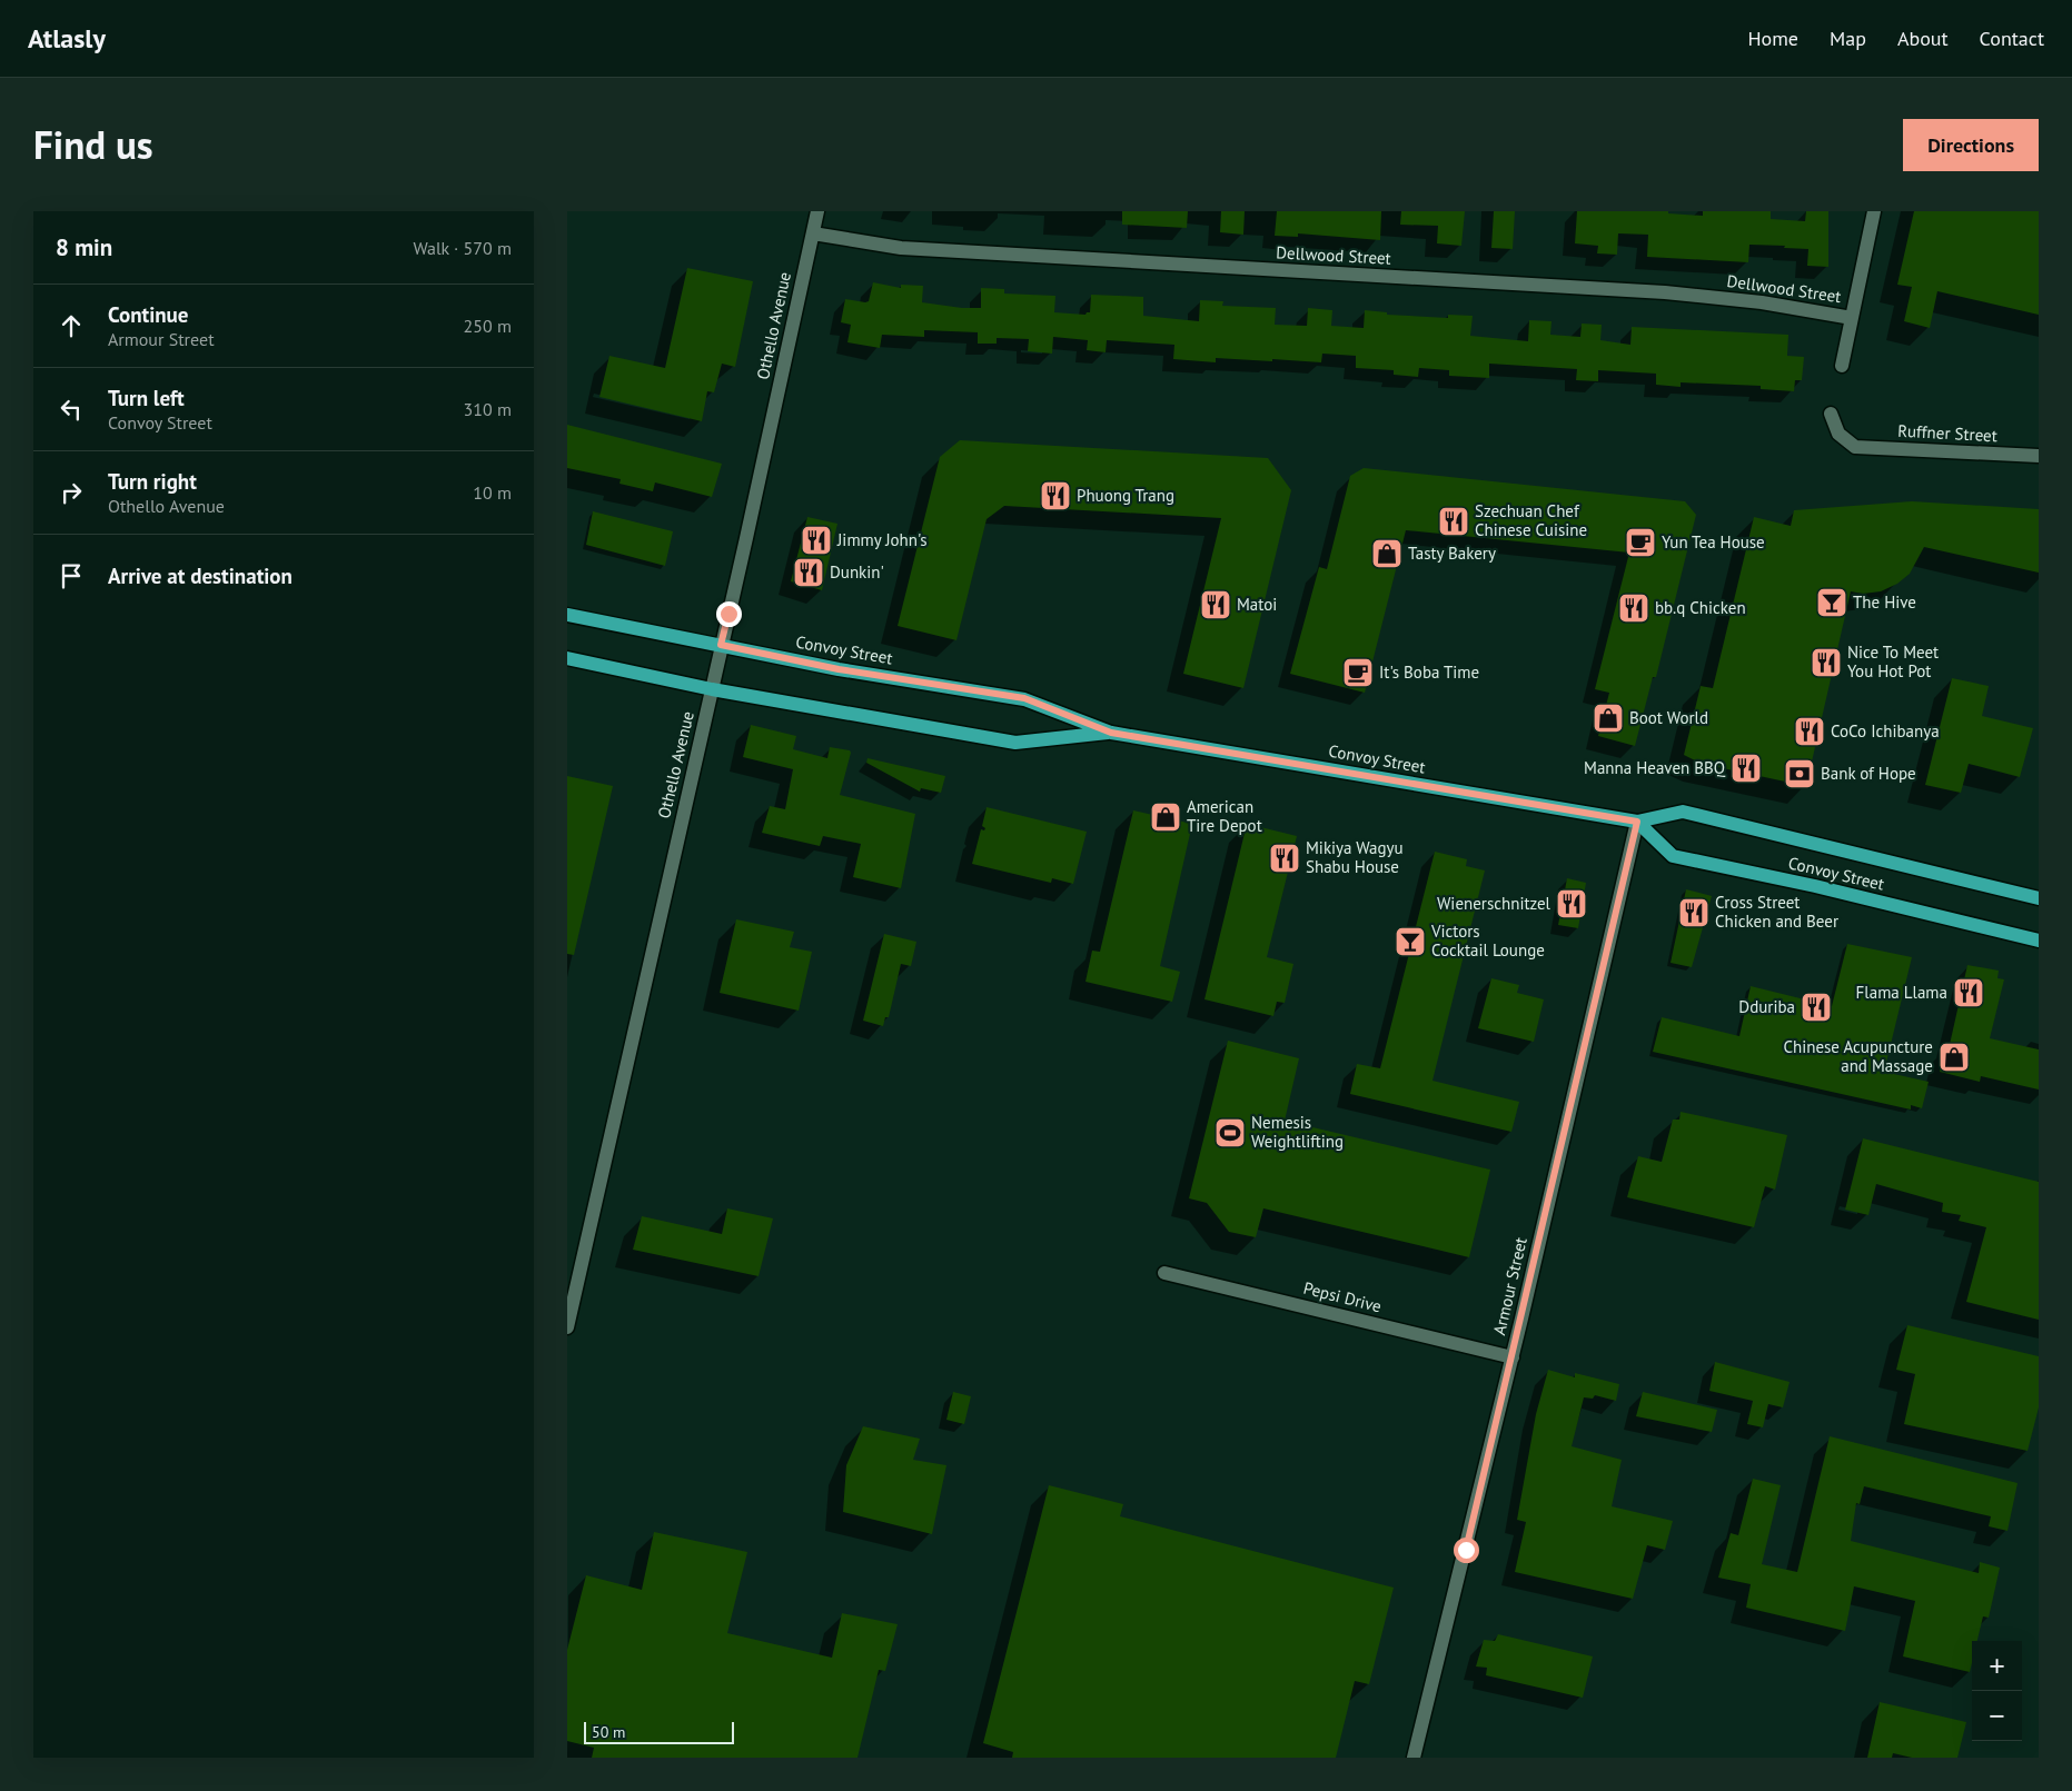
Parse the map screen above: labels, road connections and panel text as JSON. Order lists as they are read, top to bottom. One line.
{"streets":{"main road":["Convoy Street"],"street":["Dellwood Street","Othello Avenue","Ruffner Street","Armour Street","Pepsi Drive"]},"crossings":[["Dellwood Street","Othello Avenue"],["Othello Avenue","Convoy Street"],["Convoy Street","Armour Street"],["Armour Street","Pepsi Drive"]],"places":{"restaurant":["Phuong Trang","Szechuan Chef Chinese Cuisine","Jimmy John's","Dunkin'","Matoi","bb.q Chicken","Nice To Meet You Hot Pot","CoCo Ichibanya","Manna Heaven BBQ","Mikiya Wagyu Shabu House","Wienerschnitzel","Cross Street Chicken and Beer","Flama Llama","Dduriba"],"cafe":["Yun Tea House","It's Boba Time"],"shop":["Tasty Bakery","Boot World","American Tire Depot","Chinese Acupuncture and Massage"],"bar":["The Hive","Victors Cocktail Lounge"],"bank":["Bank of Hope"],"sports":["Nemesis Weightlifting"]},"scale_bar":"50 m","page":{"header":"Atlasly","nav":["Home","Map","About","Contact"],"title":"Find us","buttons":"Directions","heading":["8 min","Walk · 570 m"],"list":[["Continue","Armour Street","250 m"],["Turn left","Convoy Street","310 m"],["Turn right","Othello Avenue","10 m"],"Arrive at destination"],"map_buttons":["+","−"],"scale":"50 m"}}
